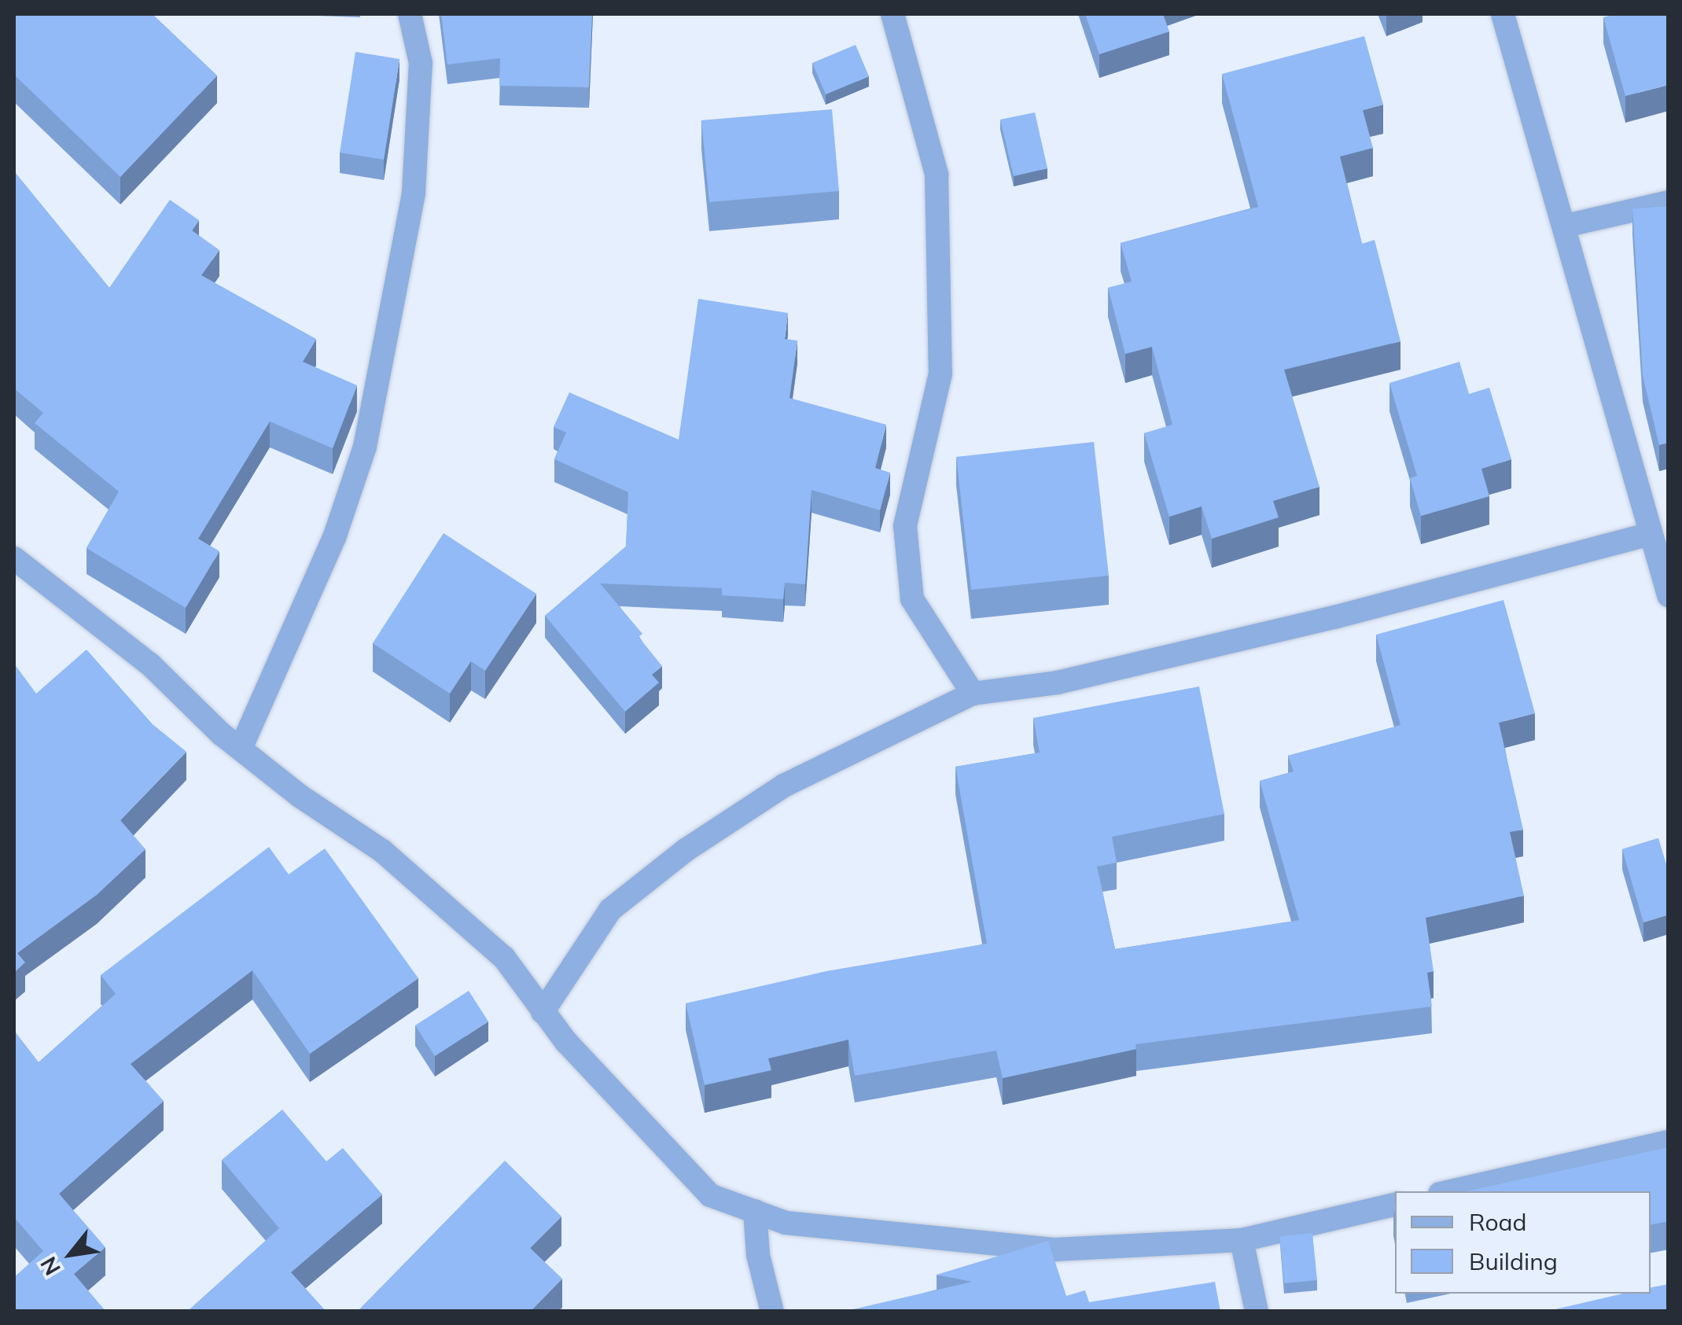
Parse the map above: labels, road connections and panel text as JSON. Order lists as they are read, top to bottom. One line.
{"legend":["Road","Building"],"north":"bottom left"}
